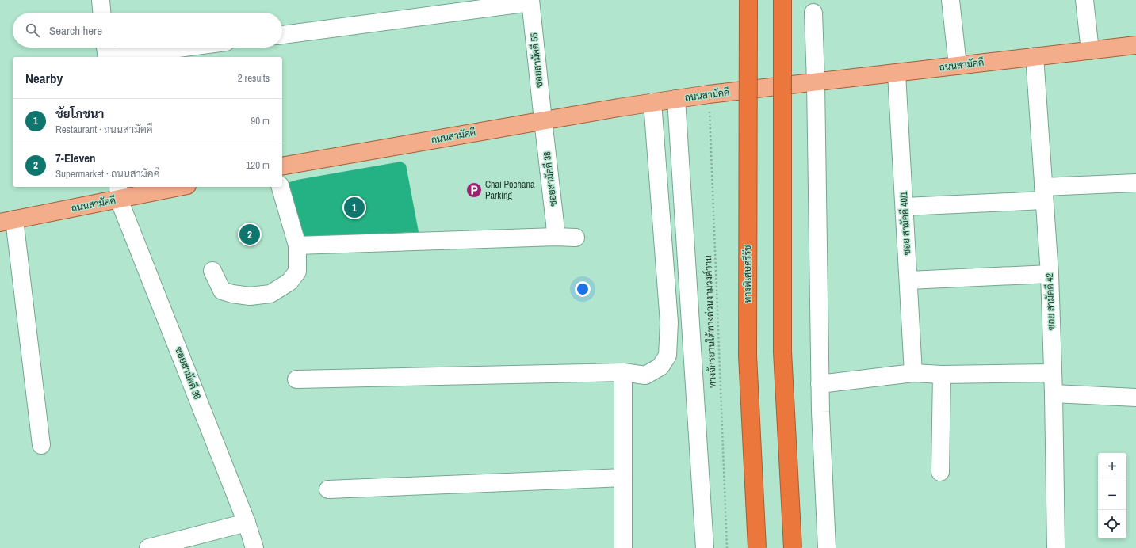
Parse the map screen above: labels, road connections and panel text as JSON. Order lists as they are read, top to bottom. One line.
{"streets":{"highway":["ทางพิเศษศรีรัช"],"main road":["ถนนสามัคคี"],"street":["ซอยสามัคคี 55","ซอยสามัคคี 38","ซอย สามัคคี 40/1","ซอย สามัคคี 42","ซอยสามัคคี 36"],"path":["ทางจักรยานใต้ทางด่วนงามวงศ์วาน"]},"crossings":[["ซอยสามัคคี 55","ถนนสามัคคี"],["ซอยสามัคคี 55","ซอยสามัคคี 38"],["ถนนสามัคคี","ซอยสามัคคี 38"],["ถนนสามัคคี","ซอย สามัคคี 40/1"],["ถนนสามัคคี","ซอย สามัคคี 42"],["ถนนสามัคคี","ทางจักรยานใต้ทางด่วนงามวงศ์วาน"],["ถนนสามัคคี","ซอยสามัคคี 36"]],"places":{"parking":["Chai Pochana Parking"]},"page":{"search":"Search here","heading":["Nearby","2 results"],"list":[{"mark":"1","name":"ชัยโภชนา","note":"Restaurant · ถนนสามัคคี","value":"90 m"},{"mark":"2","name":"7-Eleven","note":"Supermarket · ถนนสามัคคี","value":"120 m"}],"pins":["1","2"],"map_buttons":["+","−"]}}
